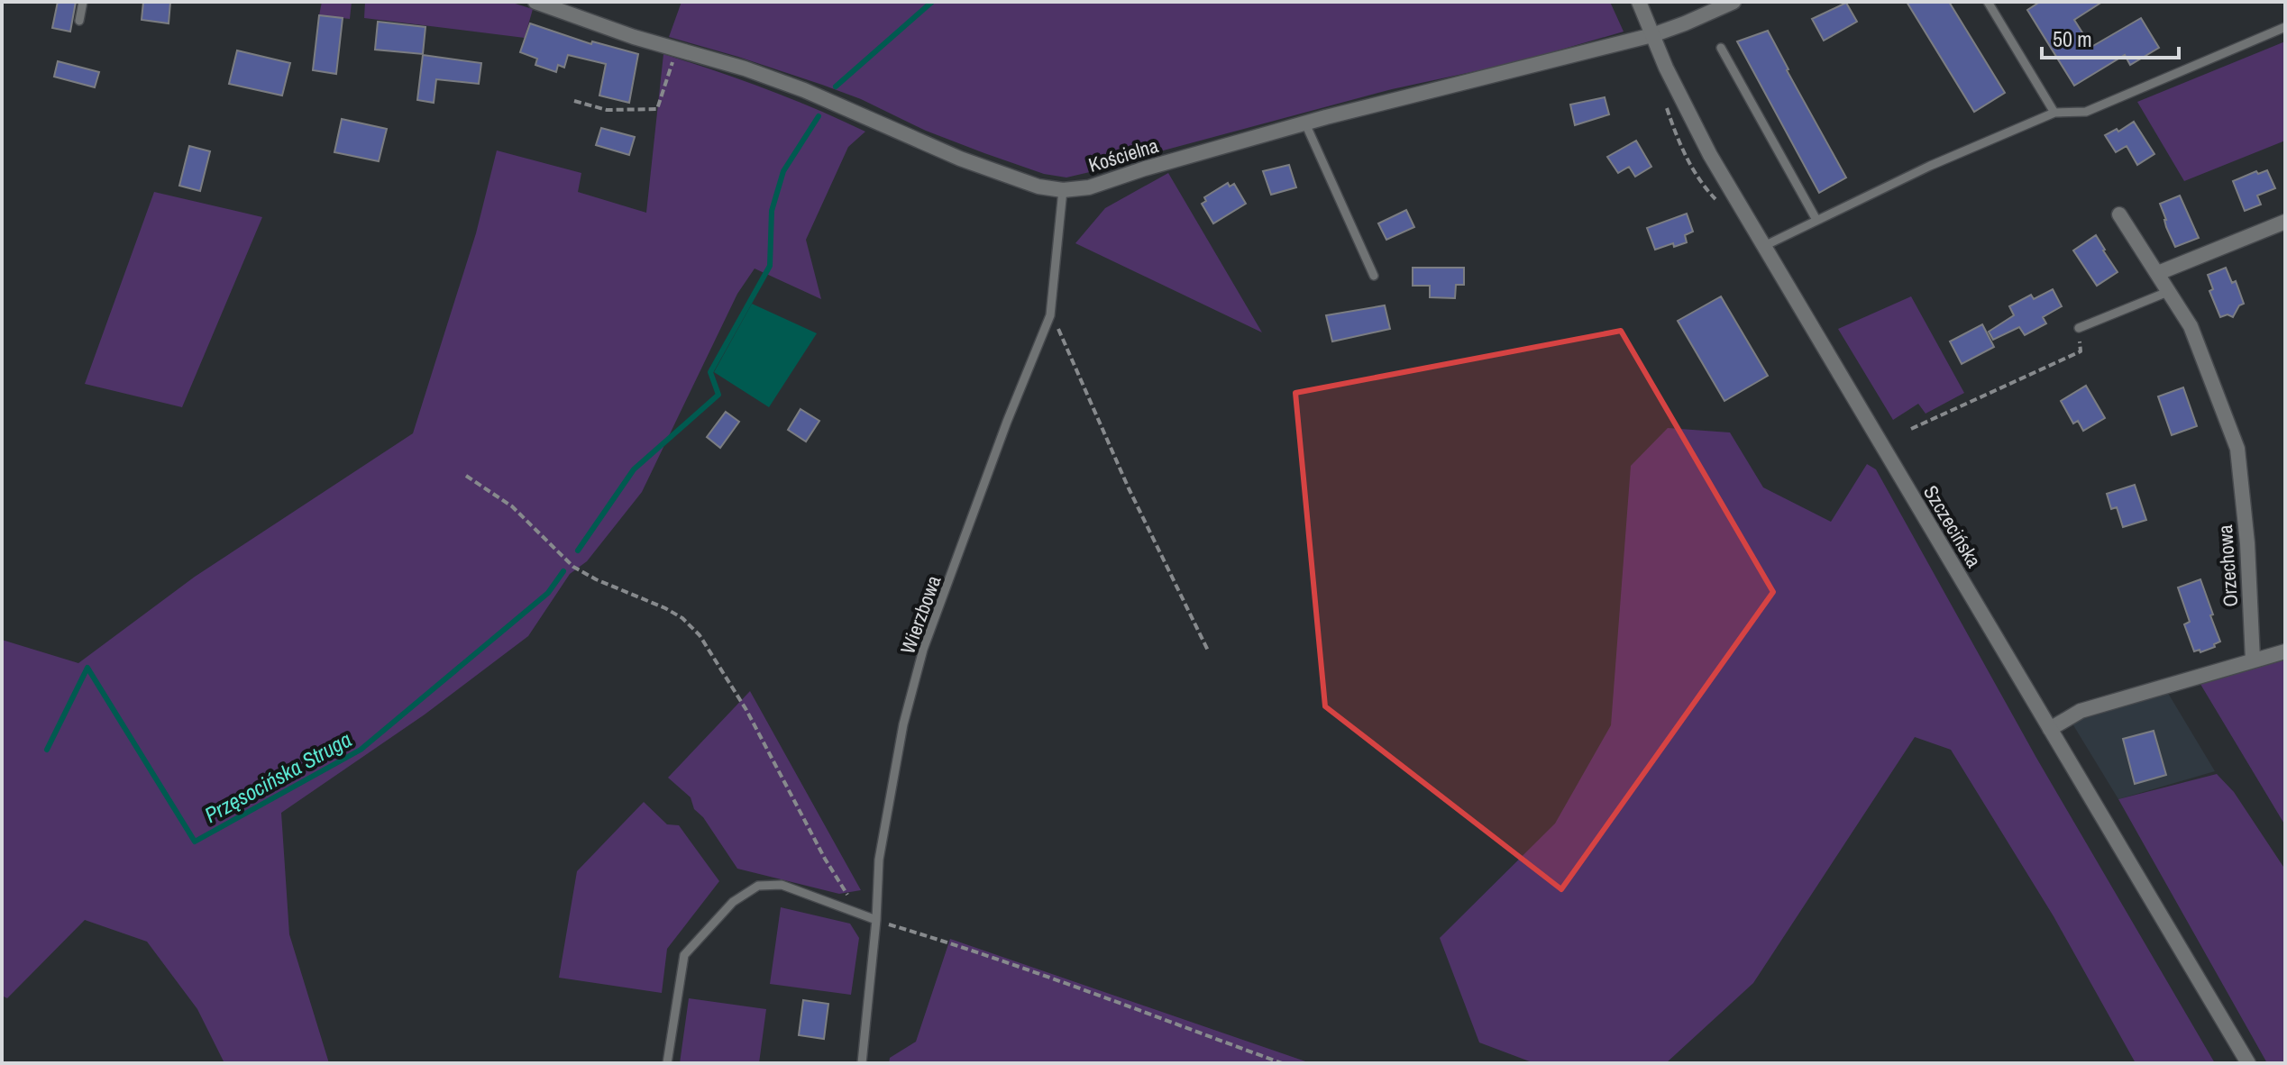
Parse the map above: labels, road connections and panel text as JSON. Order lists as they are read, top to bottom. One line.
{"streets":{"street":["Kościelna","Szczecińska","Orzechowa"],"lane":["Wierzbowa"]},"crossings":[["Kościelna","Szczecińska"],["Kościelna","Wierzbowa"]],"water":["Przęsocińska Struga"],"scale_bar":"50 m"}
